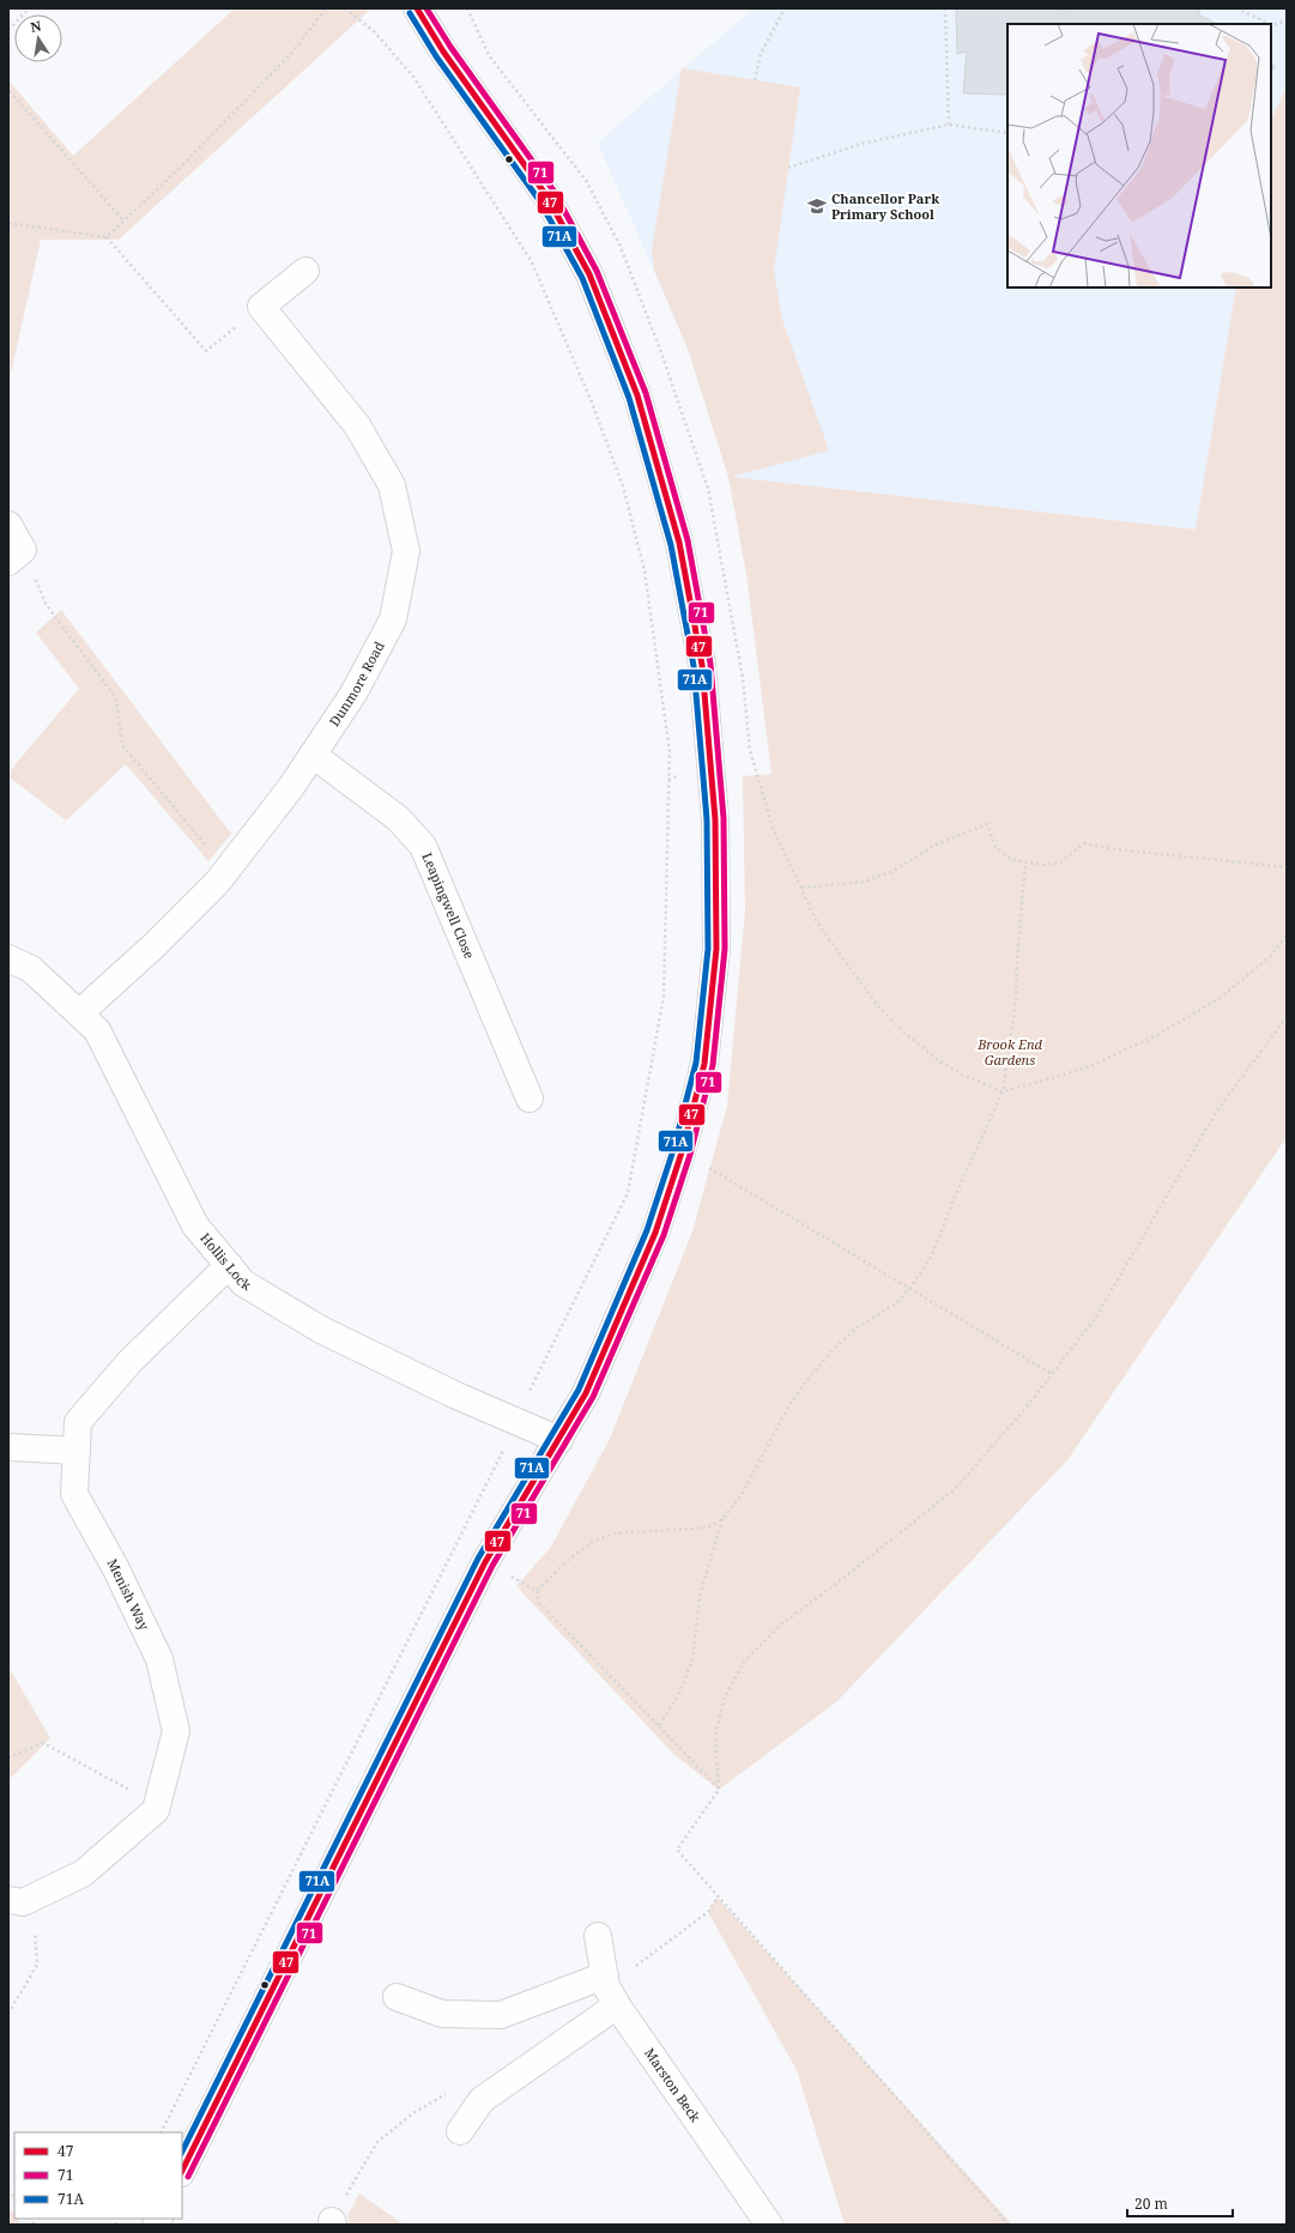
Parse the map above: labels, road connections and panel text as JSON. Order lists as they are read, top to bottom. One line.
{"streets":{"street":["Dunmore Road","Leapingwell Close","Hollis Lock","Menish Way","Marston Beck"]},"crossings":[["Dunmore Road","Leapingwell Close"],["Dunmore Road","Hollis Lock"],["Hollis Lock","Menish Way"]],"parks":["Brook End Gardens"],"places":{"school or university":["Chancellor Park Primary School"]},"lines":["transit line 47","transit line 71","transit line 71A"],"legend":["47","71","71A"],"scale_bar":"20 m","north":"top"}
